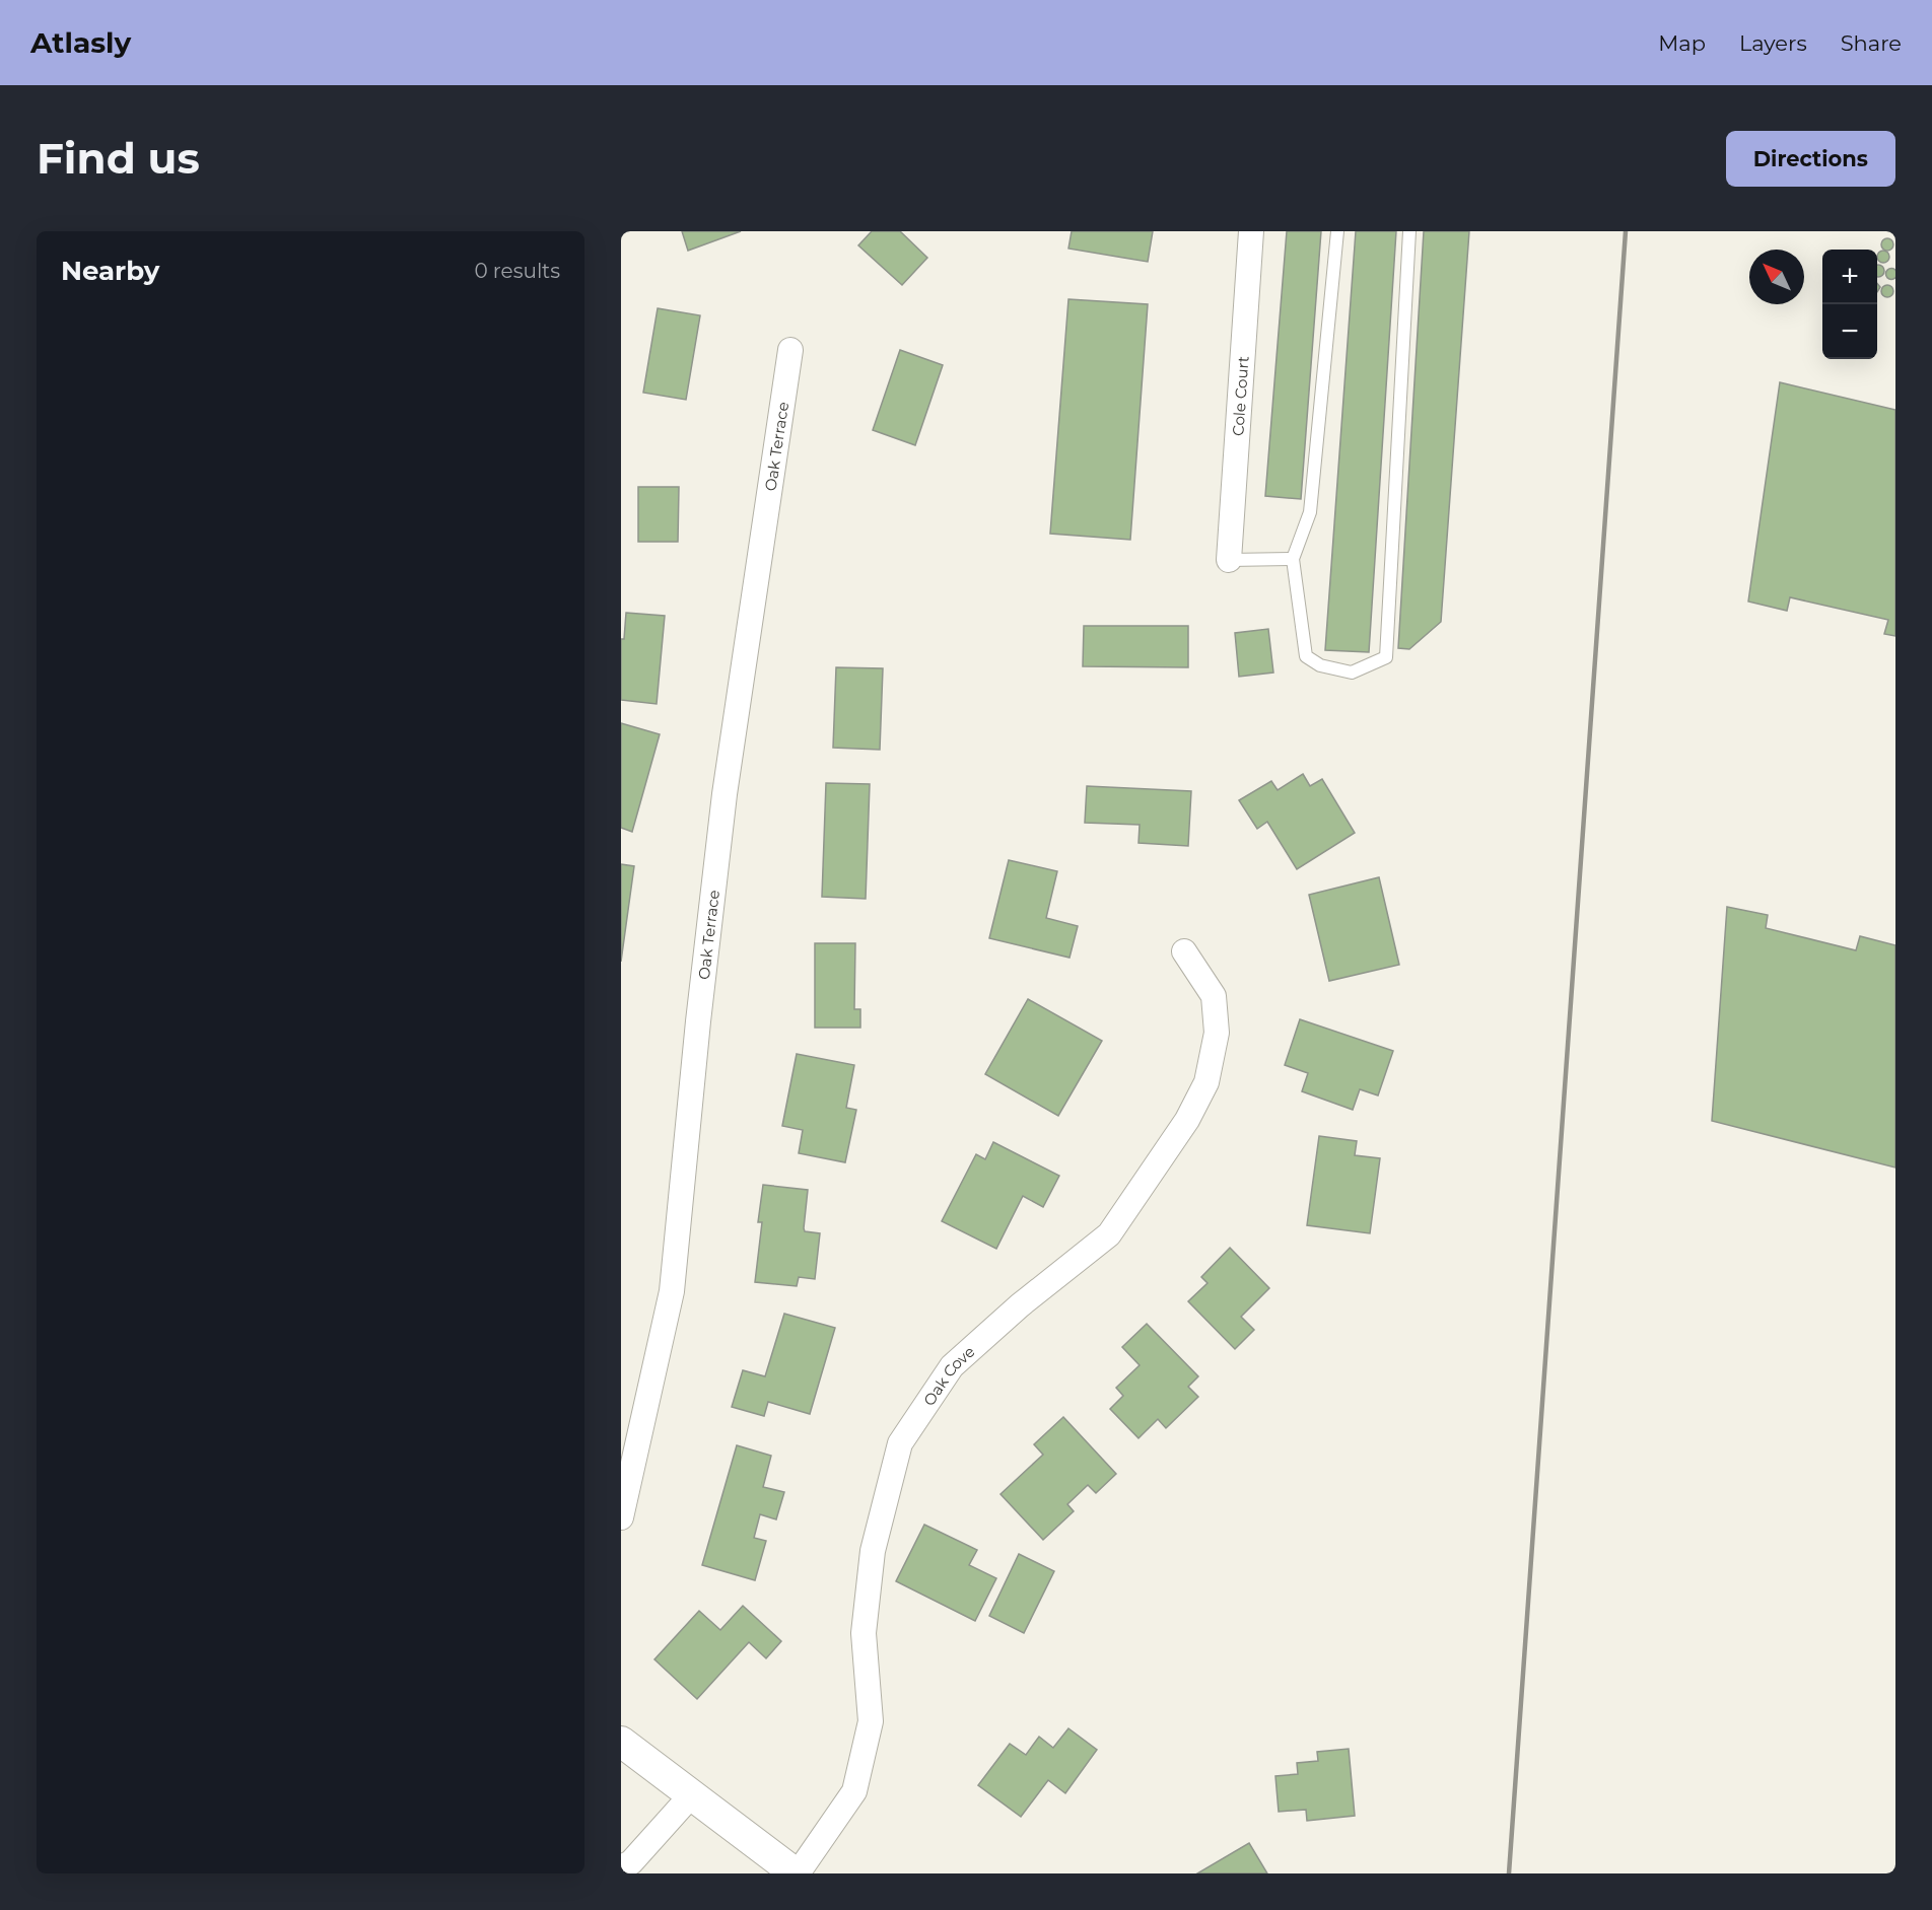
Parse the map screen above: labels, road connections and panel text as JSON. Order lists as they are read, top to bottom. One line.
{"streets":{"street":["Cole Court","Oak Terrace","Oak Cove"]},"north":"top left","page":{"header":"Atlasly","nav":["Map","Layers","Share"],"buttons":"Directions","title":"Find us","heading":["Nearby","0 results"],"map_buttons":["+","−"]}}
